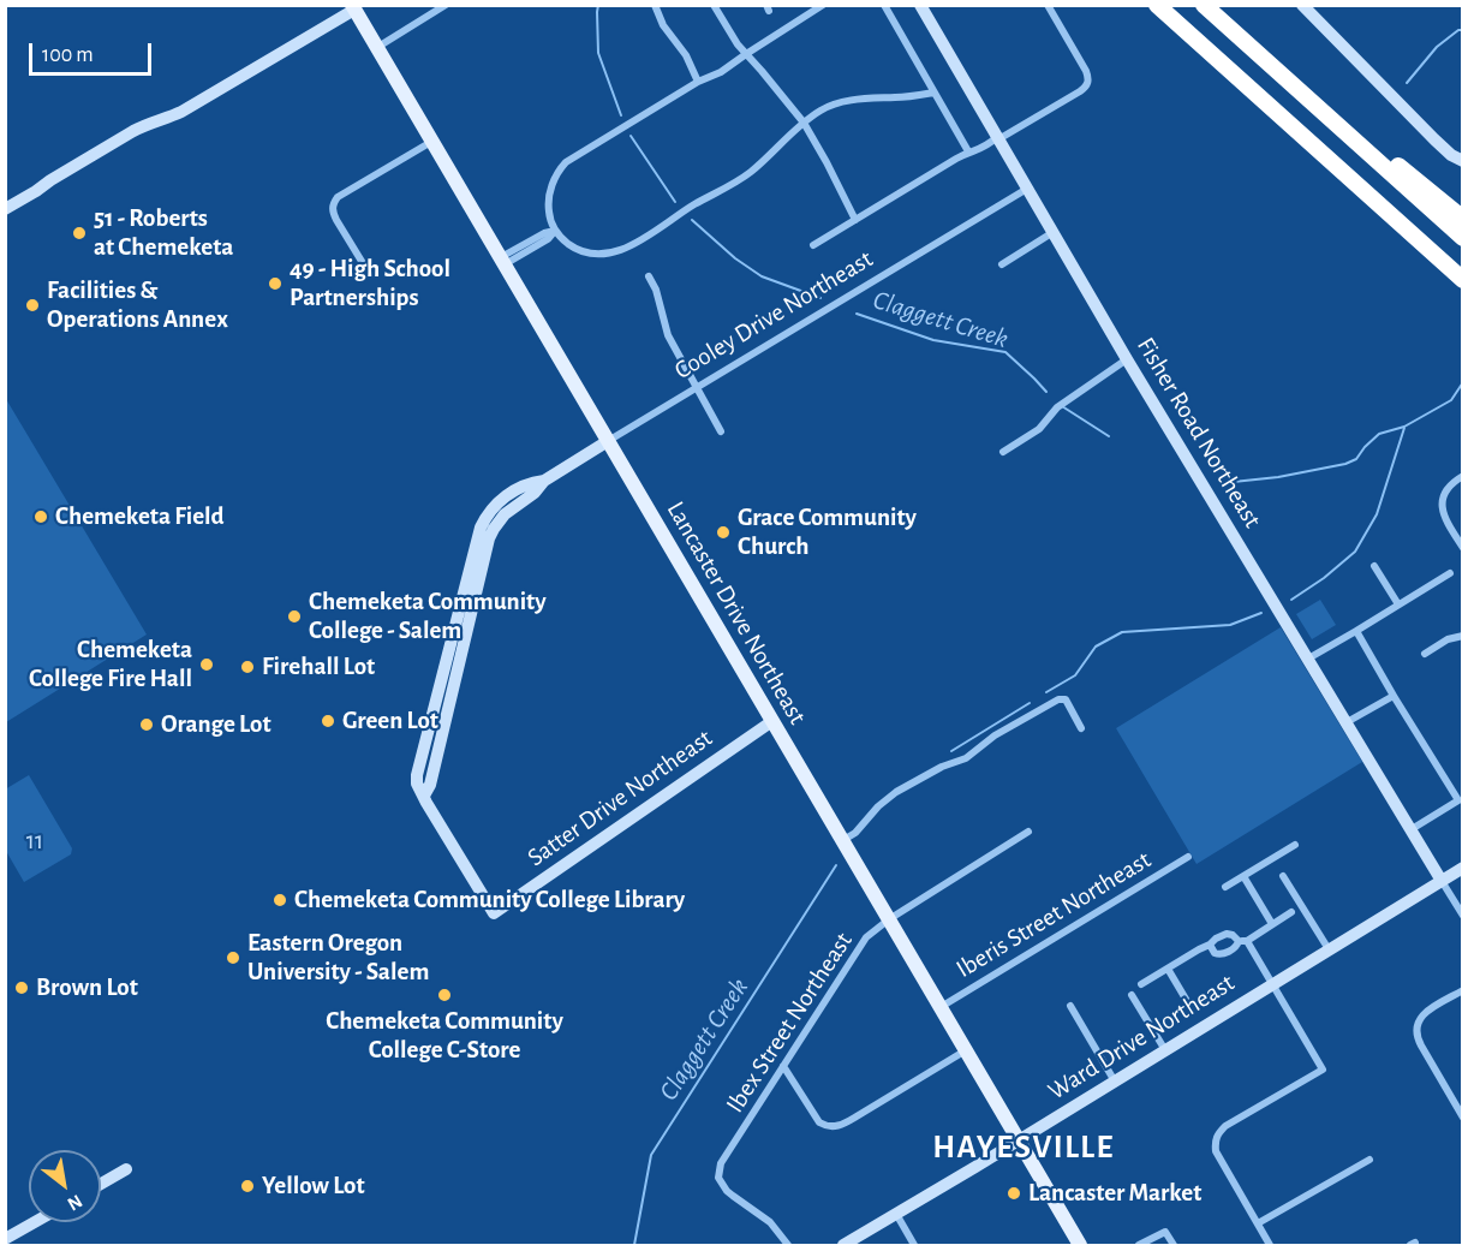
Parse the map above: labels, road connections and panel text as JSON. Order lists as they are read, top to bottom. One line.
{"streets":{"main road":["Lancaster Drive Northeast"],"street":["Cooley Drive Northeast","Fisher Road Northeast","Satter Drive Northeast","Iberis Street Northeast","Ibex Street Northeast","Ward Drive Northeast"]},"crossings":[["Cooley Drive Northeast","Fisher Road Northeast"],["Cooley Drive Northeast","Lancaster Drive Northeast"],["Cooley Drive Northeast","Satter Drive Northeast"],["Fisher Road Northeast","Ward Drive Northeast"],["Lancaster Drive Northeast","Satter Drive Northeast"],["Lancaster Drive Northeast","Iberis Street Northeast"],["Lancaster Drive Northeast","Ibex Street Northeast"],["Lancaster Drive Northeast","Ward Drive Northeast"]],"districts":["HAYESVILLE"],"water":["Claggett Creek"],"parks":["11"],"places":["51 - Roberts at Chemeketa","49 - High School Partnerships","Facilities & Operations Annex","Chemeketa Field","Grace Community Church","Chemeketa Community College - Salem","Chemeketa College Fire Hall","Firehall Lot","Green Lot","Orange Lot","Chemeketa Community College Library","Eastern Oregon University - Salem","Brown Lot","Chemeketa Community College C-Store","Yellow Lot","Lancaster Market"],"scale_bar":"100 m","north":"bottom right"}
